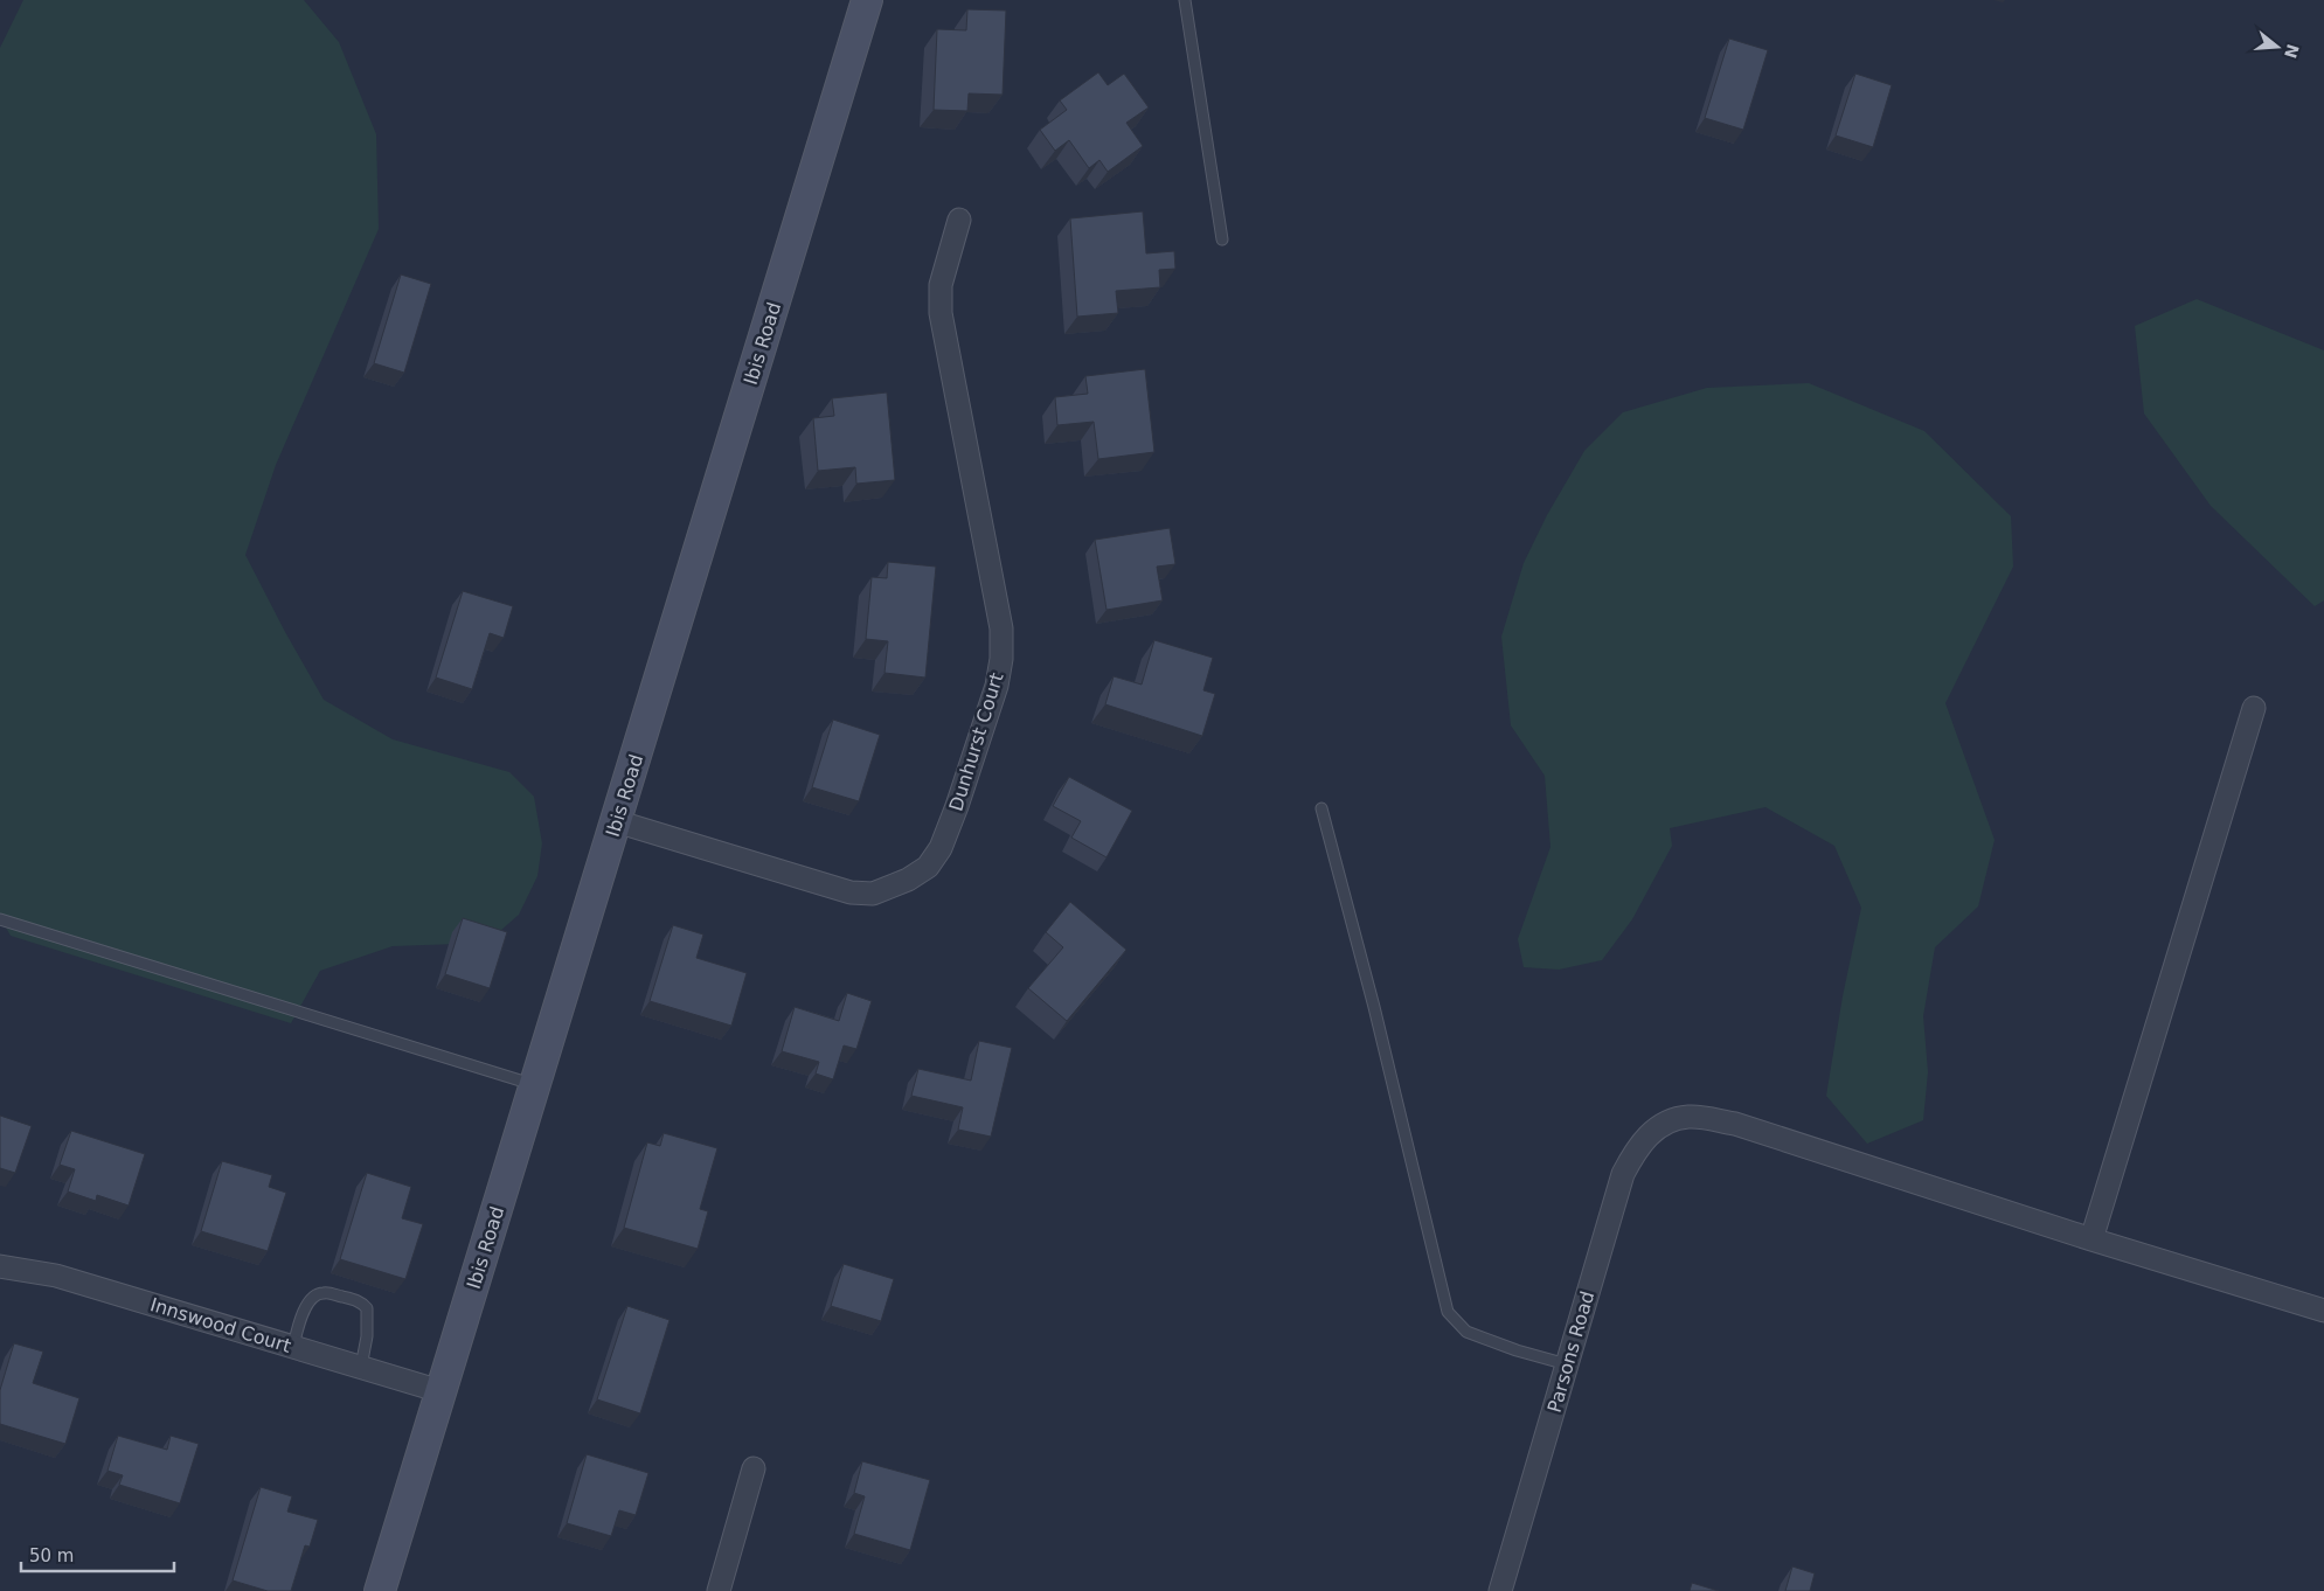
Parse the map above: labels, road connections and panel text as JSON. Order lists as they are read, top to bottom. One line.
{"streets":{"street":["Ibis Road","Dunhurst Court","Innswood Court","Parsons Road"]},"crossings":[["Ibis Road","Dunhurst Court"],["Ibis Road","Innswood Court"]],"scale_bar":"50 m","north":"right"}
